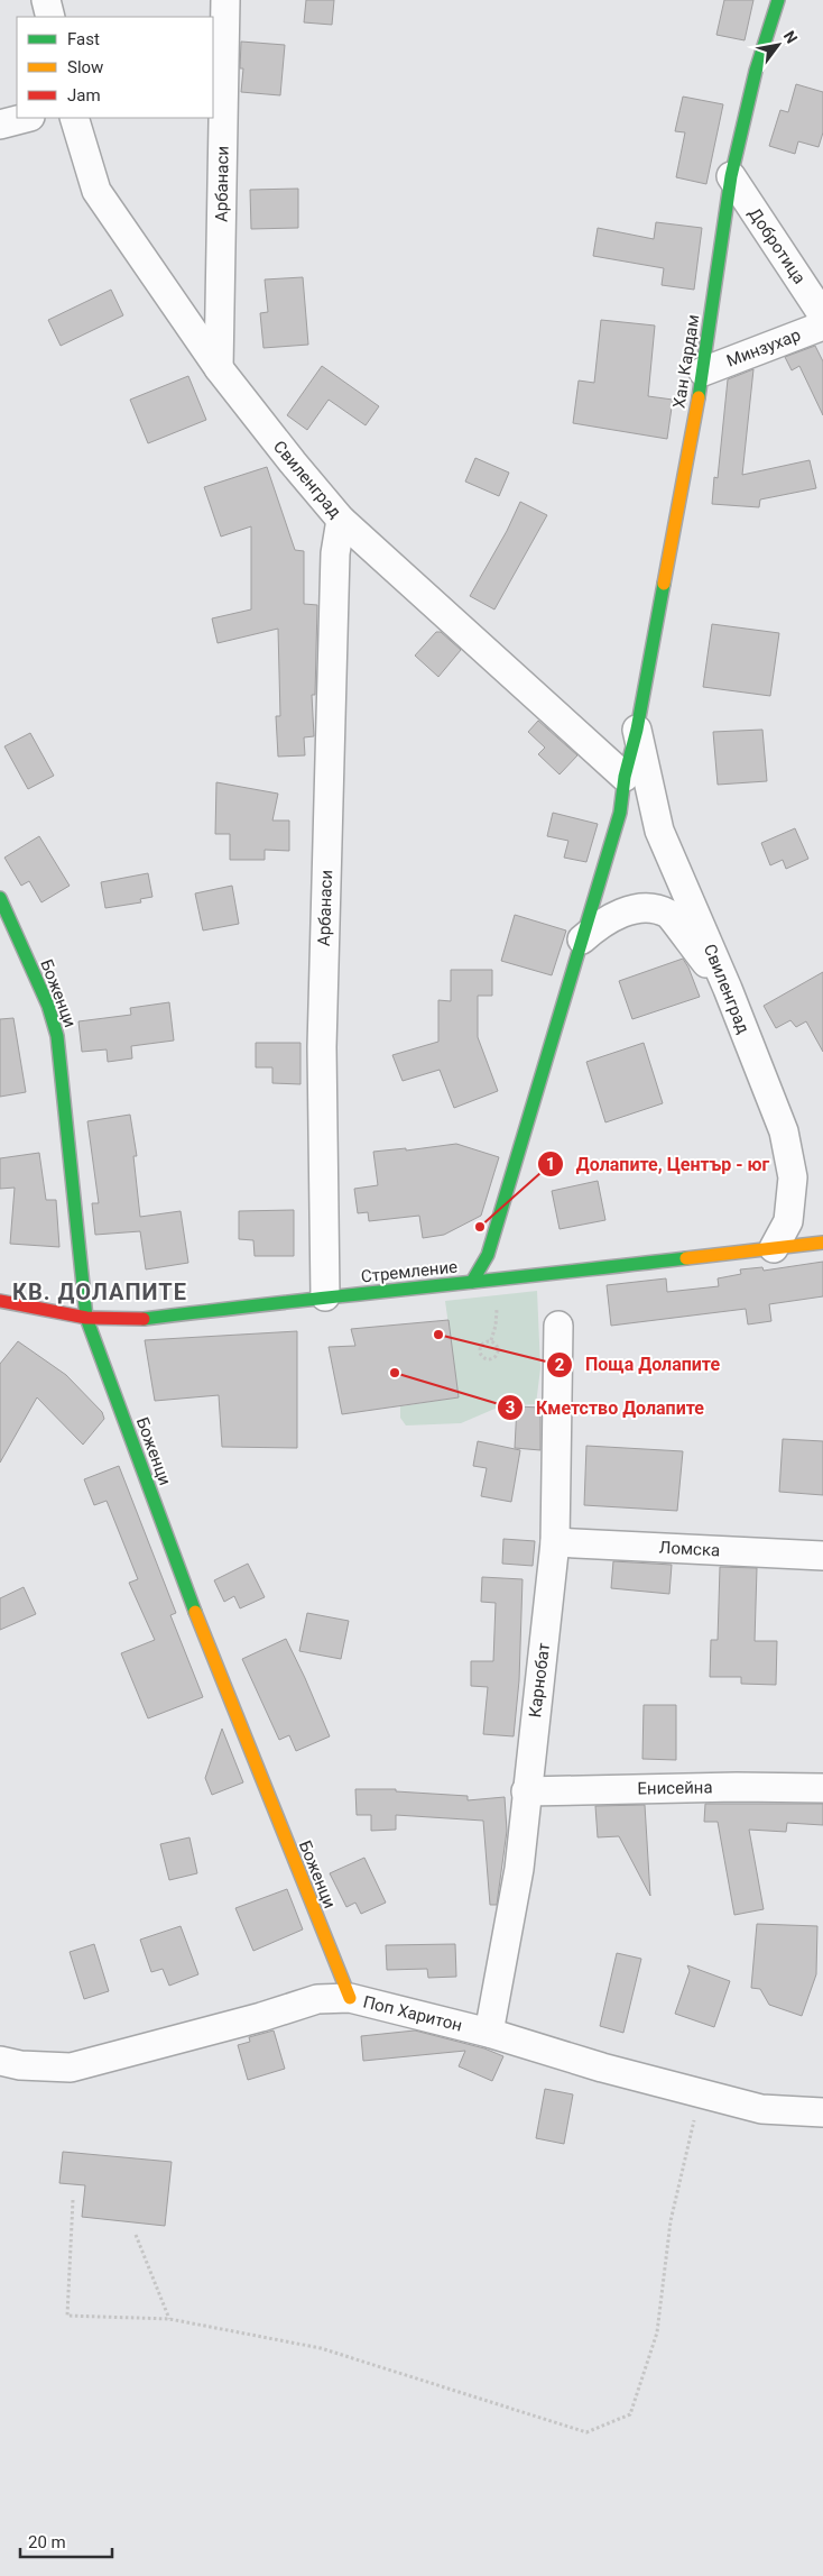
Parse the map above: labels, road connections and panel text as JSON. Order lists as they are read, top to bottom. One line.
{"streets":{"street":["Арбанаси","Добротица","Минзухар","Хан Кардам","Свиленград","Боженци","Стремление","Ломска","Карнобат","Енисейна","Поп Харитон"]},"crossings":[["Арбанаси","Свиленград"],["Арбанаси","Стремление"],["Добротица","Хан Кардам"],["Минзухар","Хан Кардам"],["Хан Кардам","Свиленград"],["Хан Кардам","Стремление"],["Свиленград","Стремление"],["Боженци","Стремление"],["Боженци","Поп Харитон"],["Ломска","Карнобат"],["Карнобат","Енисейна"],["Карнобат","Поп Харитон"]],"districts":["КВ. ДОЛАПИТЕ"],"places":["Долапите, Център - юг","Поща Долапите","Кметство Долапите"],"legend":["Fast","Slow","Jam"],"scale_bar":"20 m","north":"top right"}
